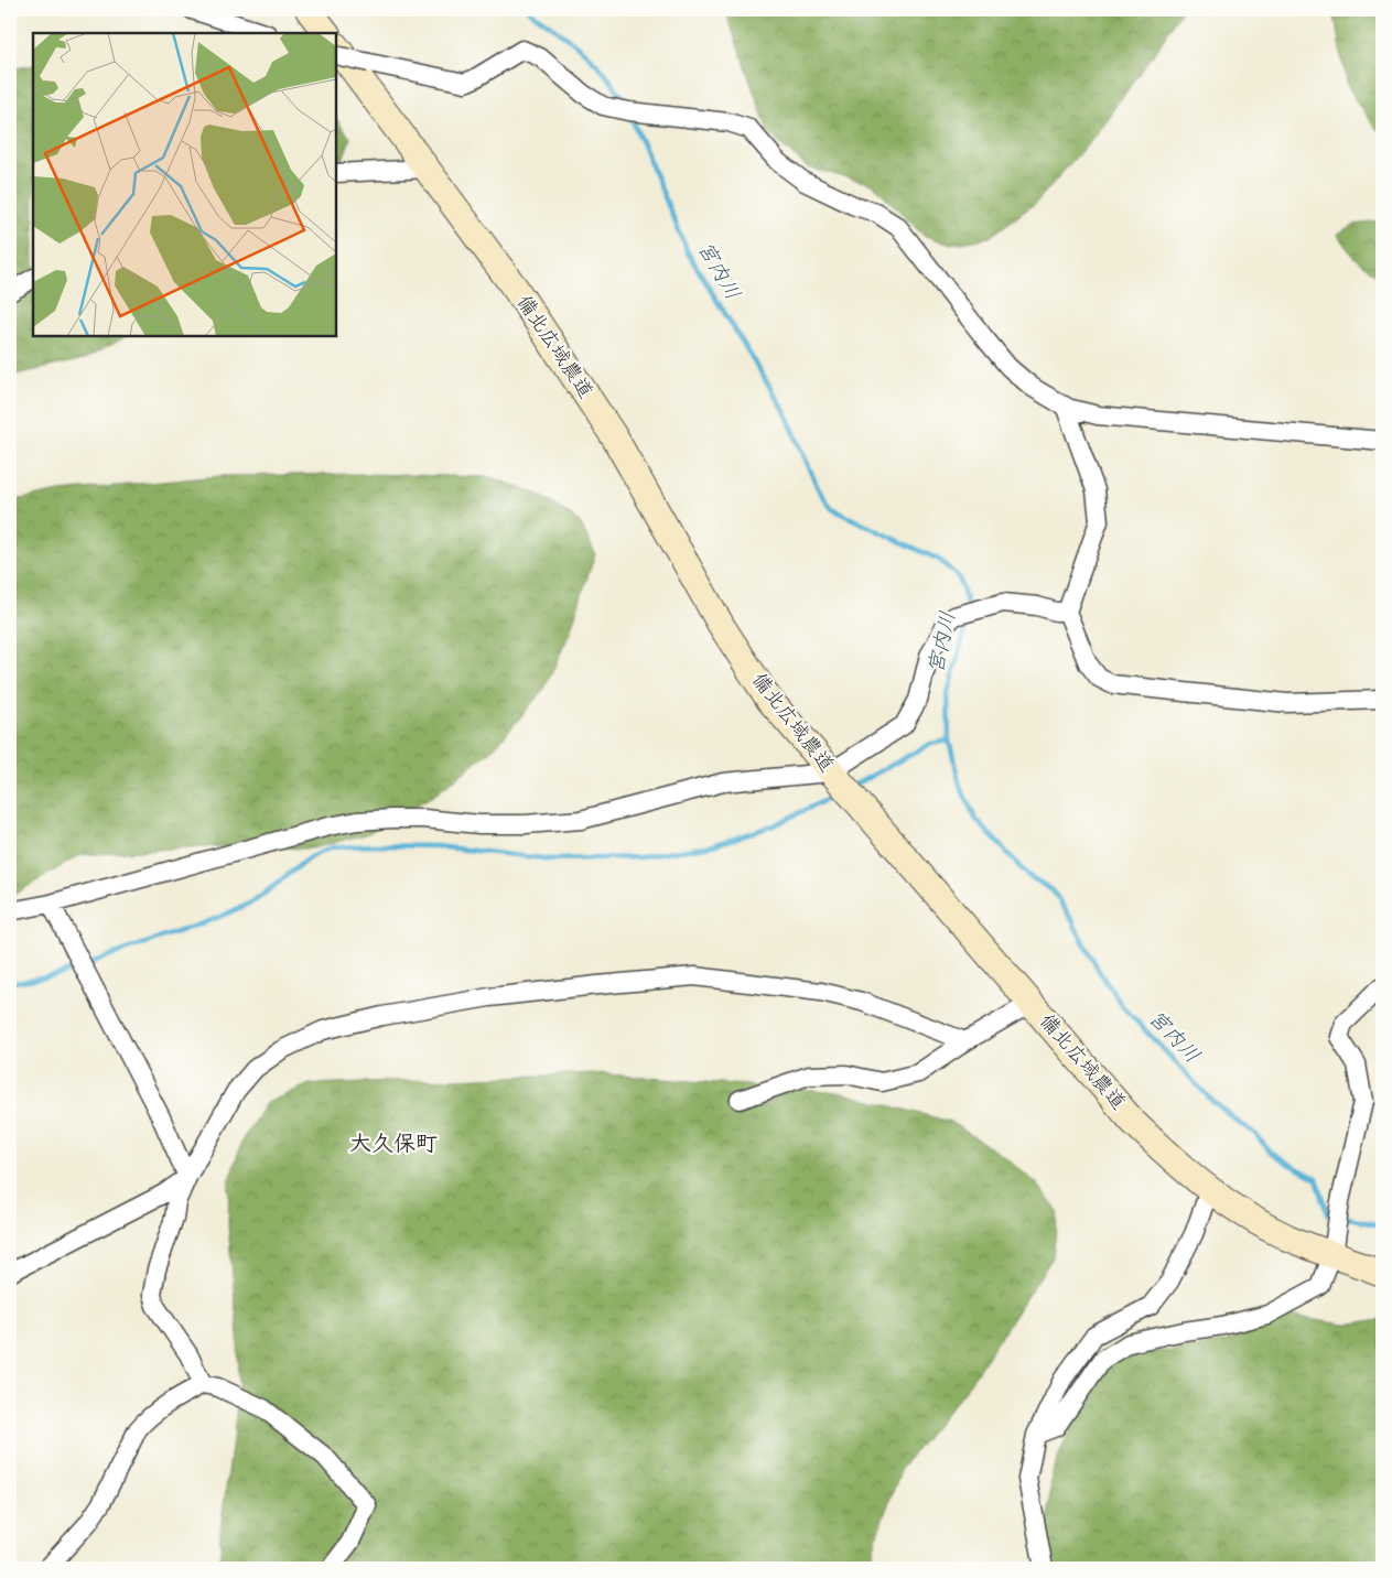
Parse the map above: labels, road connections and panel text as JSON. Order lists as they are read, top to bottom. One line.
{"streets":{"street":["備北広域農道"]},"districts":["大久保町"],"water":["宮内川"]}
